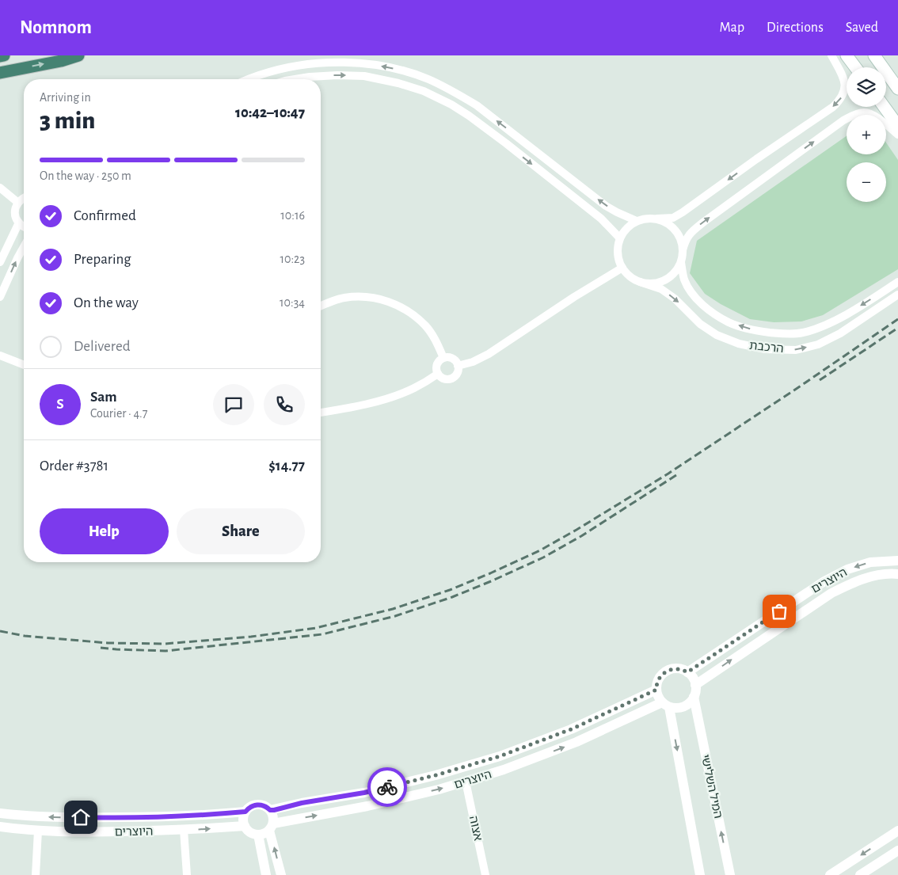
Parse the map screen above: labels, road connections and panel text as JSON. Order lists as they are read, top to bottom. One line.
{"streets":{"street":["הרכבת","היוצרים","המיל השלישי","אצוה"]},"crossings":[["היוצרים","המיל השלישי"],["היוצרים","אצוה"]],"page":{"header":"Nomnom","nav":["Map","Directions","Saved"],"map_buttons":["+","−"],"heading":["3 min","Arriving in","10:42–10:47"],"panel":["Sam","Courier · 4.7","Order #3781","$14.77"],"bar":"On the way · 250 m","list":[["Confirmed","10:16"],["Preparing","10:23"],["On the way","10:34"],"Delivered"],"round":"S","buttons":["Help","Share"]}}
